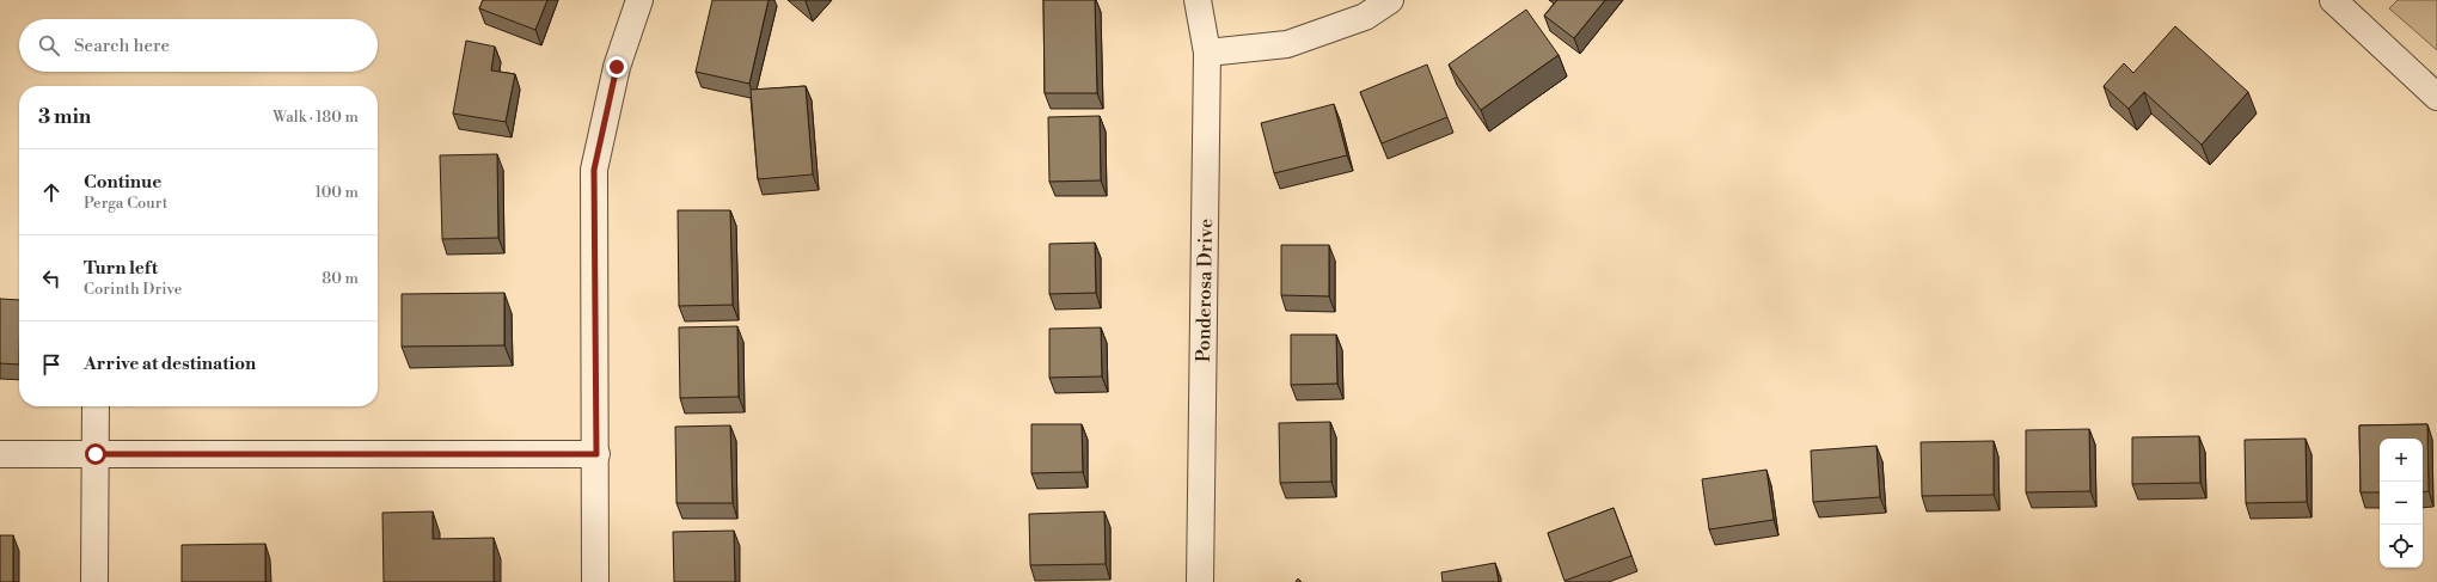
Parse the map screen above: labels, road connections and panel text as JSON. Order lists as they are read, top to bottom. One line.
{"streets":{"street":["Ponderosa Drive"]},"page":{"search":"Search here","heading":["3 min","Walk · 180 m"],"list":[["Continue","Perga Court","100 m"],["Turn left","Corinth Drive","80 m"],"Arrive at destination"],"map_buttons":["+","−"]}}
